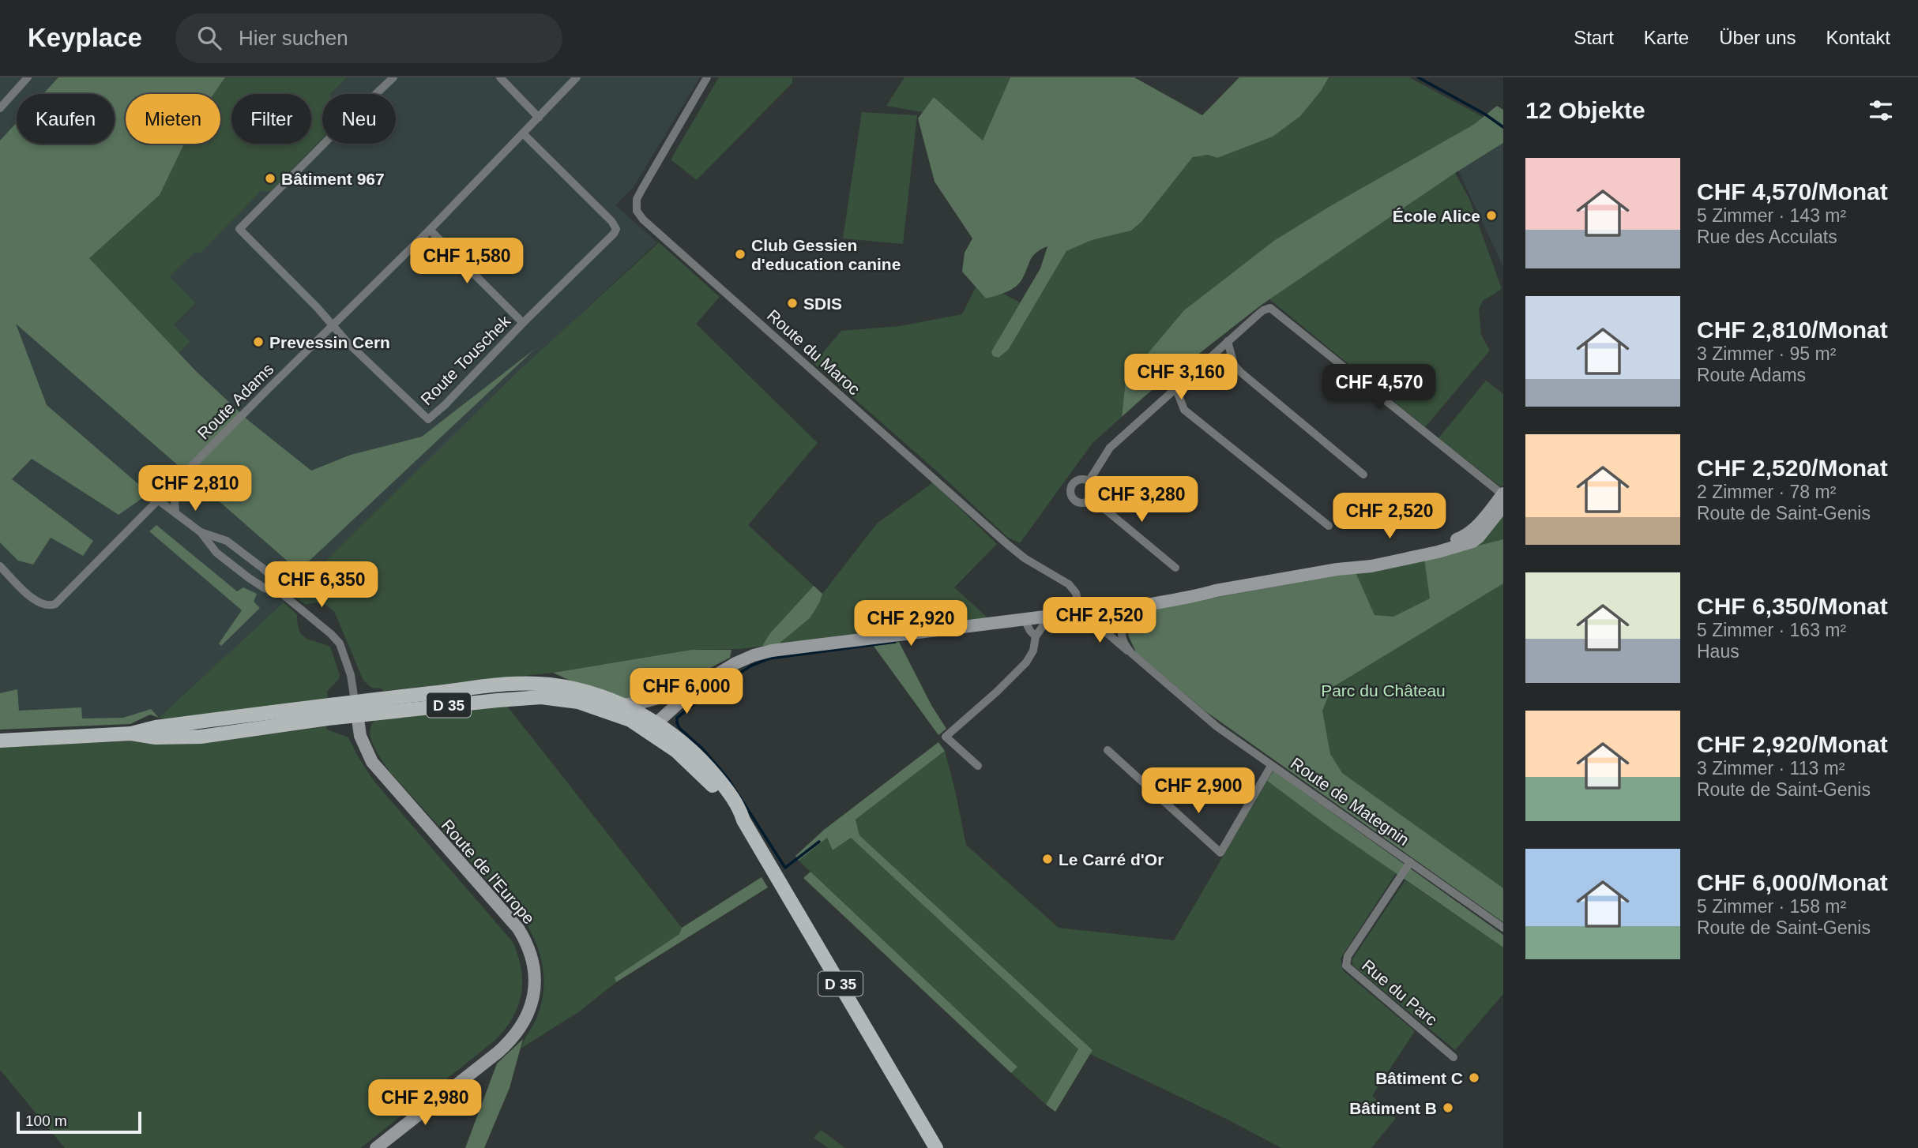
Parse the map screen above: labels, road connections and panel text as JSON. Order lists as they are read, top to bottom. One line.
{"streets":{"main road":["D 35","Route de l'Europe"],"street":["Route du Maroc","Route Touschek","Route Adams","Route de Mategnin","Rue du Parc"]},"crossings":[["Route du Maroc","Route de Mategnin"],["Route Touschek","Route Adams"],["D 35","Route de l'Europe"],["Route de Mategnin","Rue du Parc"]],"parks":["Parc du Château"],"places":["Bâtiment 967","École Alice","Club Gessien d'education canine","SDIS","Prevessin Cern","Le Carré d'Or","Bâtiment C","Bâtiment B"],"scale_bar":"100 m","page":{"header":"Keyplace","search":"Hier suchen","nav":["Start","Karte","Über uns","Kontakt"],"heading":"12 Objekte","chip":["Kaufen","Mieten","Filter","Neu"],"list":[{"name":"CHF 4,570/Monat","note":"5 Zimmer · 143 m² · Rue des Acculats"},{"name":"CHF 2,810/Monat","note":"3 Zimmer · 95 m² · Route Adams"},{"name":"CHF 2,520/Monat","note":"2 Zimmer · 78 m² · Route de Saint-Genis"},{"name":"CHF 6,350/Monat","note":"5 Zimmer · 163 m² · Haus"},{"name":"CHF 2,920/Monat","note":"3 Zimmer · 113 m² · Route de Saint-Genis"},{"name":"CHF 6,000/Monat","note":"5 Zimmer · 158 m² · Route de Saint-Genis"}],"price":["CHF 1,580","CHF 3,160","CHF 4,570","CHF 2,810","CHF 3,280","CHF 2,520","CHF 6,350","CHF 2,520","CHF 2,920","CHF 6,000","CHF 2,900","CHF 2,980"],"scale":"100 m"}}
